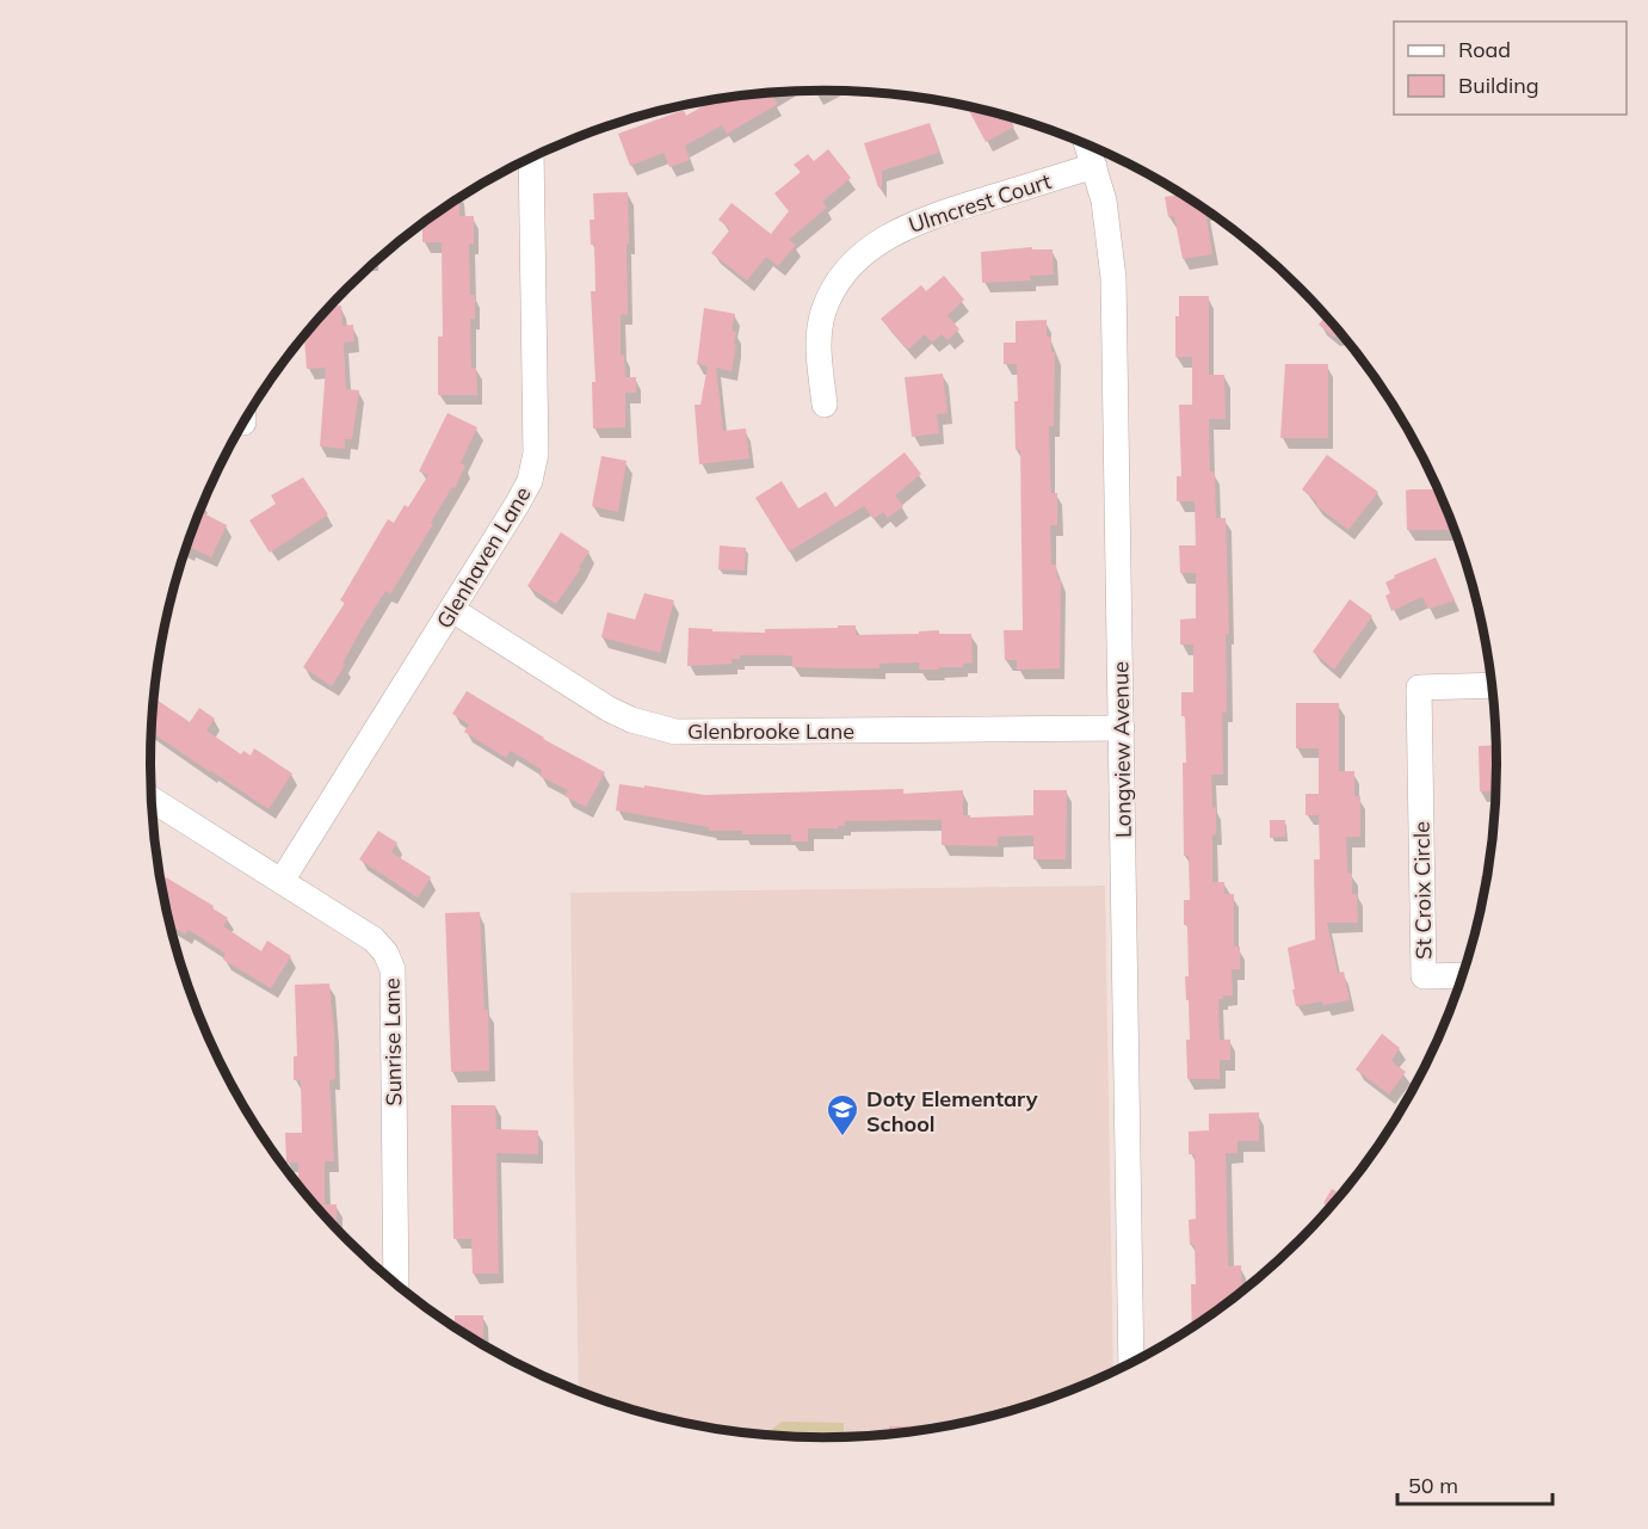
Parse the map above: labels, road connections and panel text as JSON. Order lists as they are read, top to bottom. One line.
{"streets":{"street":["Ulmcrest Court","Glenhaven Lane","Glenbrooke Lane","Longview Avenue","St Croix Circle","Sunrise Lane"]},"crossings":[["Ulmcrest Court","Longview Avenue"],["Glenhaven Lane","Glenbrooke Lane"],["Glenhaven Lane","Sunrise Lane"],["Glenbrooke Lane","Longview Avenue"]],"places":{"school or university":["Doty Elementary School"]},"legend":["Road","Building"],"scale_bar":"50 m"}
